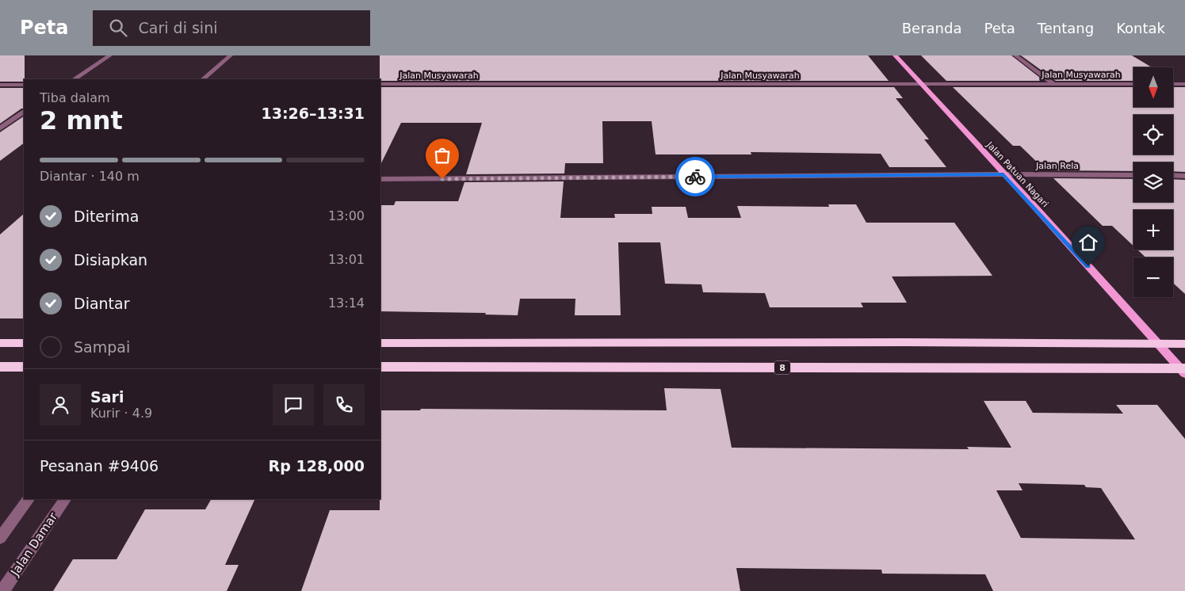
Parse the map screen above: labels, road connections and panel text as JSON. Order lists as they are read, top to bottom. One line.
{"streets":{"highway":["8"],"main road":["Jalan Patuan Nagari"],"street":["Jalan Musyawarah","Jalan Rela","Jalan Damar"]},"crossings":[["Jalan Musyawarah","Jalan Patuan Nagari"],["Jalan Rela","Jalan Patuan Nagari"],["Jalan Patuan Nagari","8"]],"north":"bottom","page":{"header":"Peta","search":"Cari di sini","nav":["Beranda","Peta","Tentang","Kontak"],"map_buttons":["+","−"],"heading":["2 mnt","Tiba dalam","13:26–13:31"],"panel":["Sari","Kurir · 4.9","Pesanan #9406","Rp 128,000"],"bar":"Diantar · 140 m","list":[["Diterima","13:00"],["Disiapkan","13:01"],["Diantar","13:14"],"Sampai"]}}
